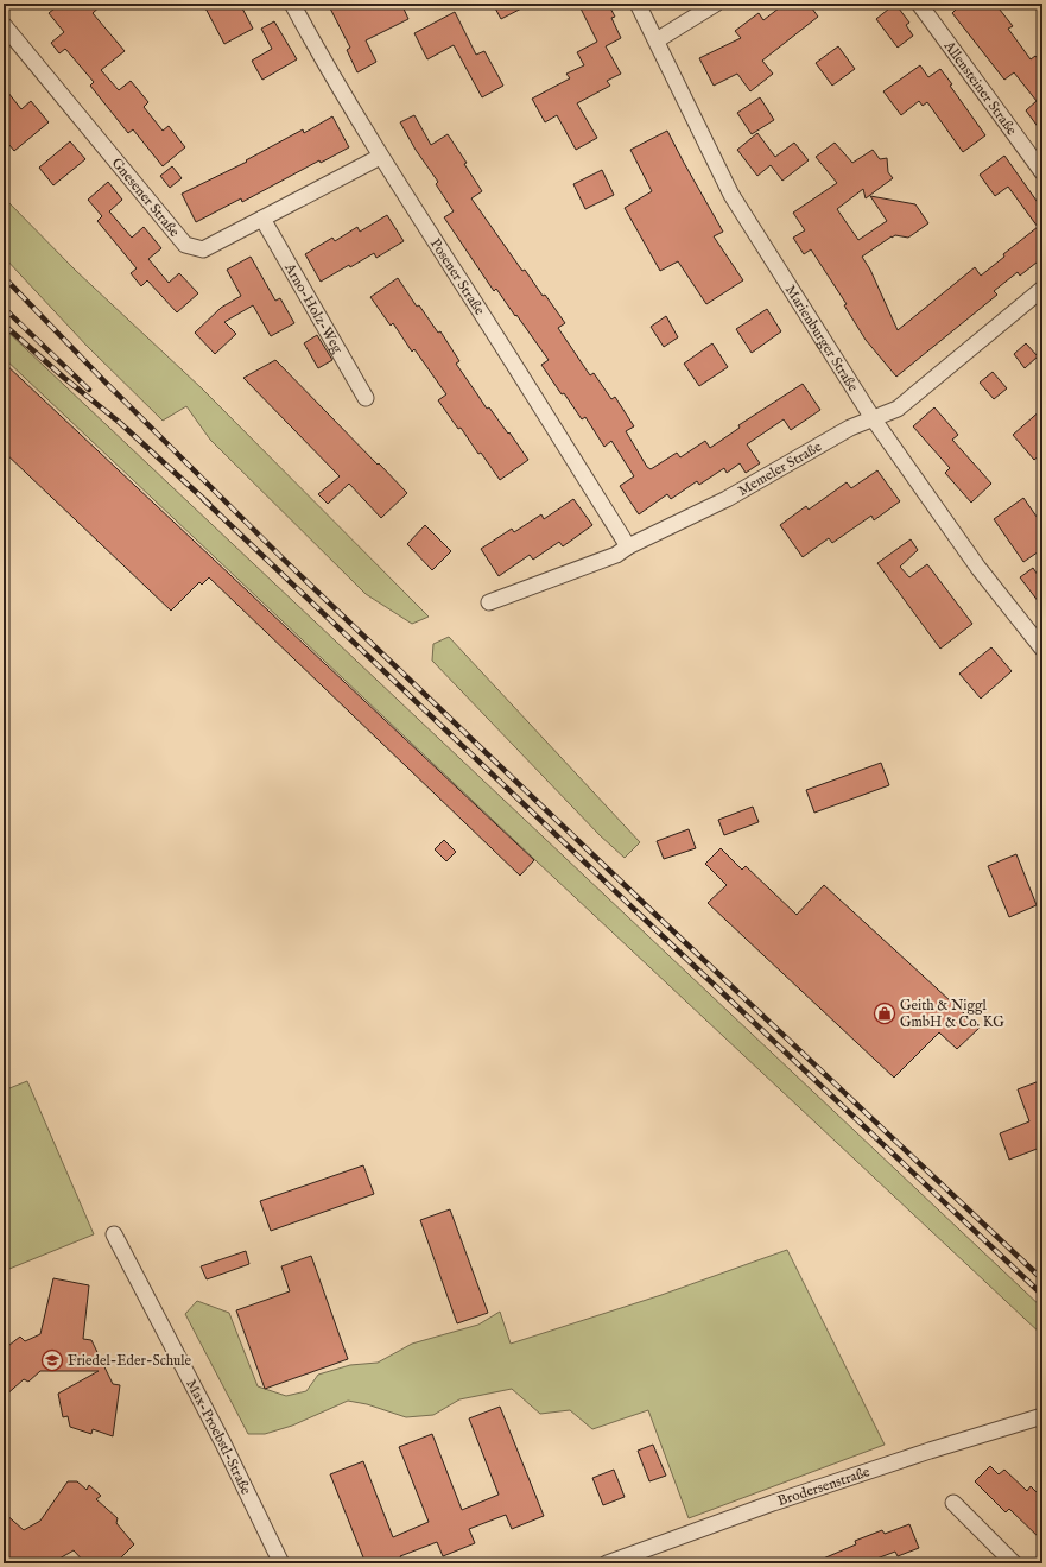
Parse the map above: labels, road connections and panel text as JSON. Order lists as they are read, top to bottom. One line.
{"streets":{"street":["Allensteiner Straße","Gnesener Straße","Posener Straße","Arno-Holz-Weg","Marienburger Straße","Memeler Straße","Max-Proebstl-Straße","Brodersenstraße"]},"crossings":[["Gnesener Straße","Posener Straße"],["Gnesener Straße","Arno-Holz-Weg"],["Posener Straße","Memeler Straße"],["Marienburger Straße","Memeler Straße"]],"places":{"shop":["Geith & Niggl GmbH & Co. KG"],"school or university":["Friedel-Eder-Schule"]}}
